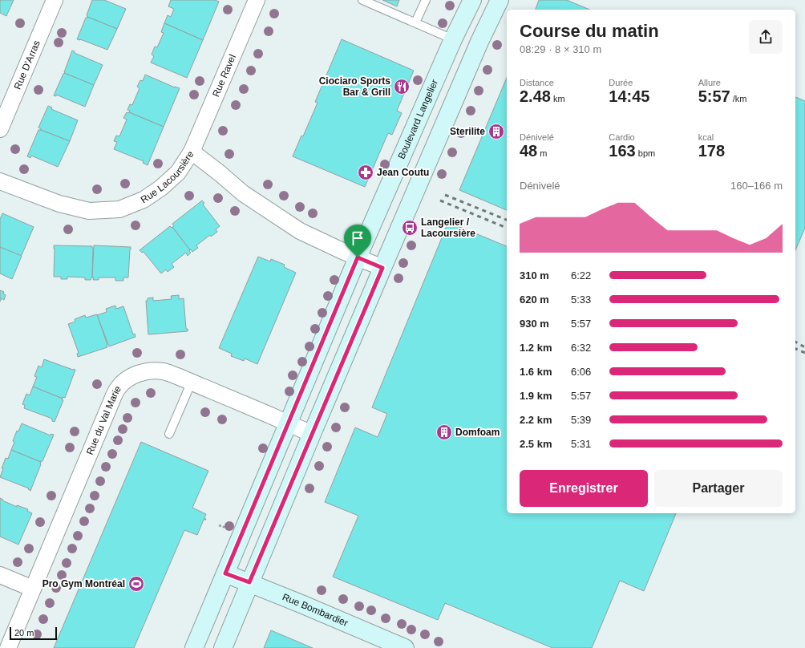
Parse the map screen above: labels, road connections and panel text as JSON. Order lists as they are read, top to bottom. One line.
{"streets":{"main road":["Boulevard Langelier","Rue Bombardier"],"street":["Rue D'Arras","Rue Ravel","Rue Lacoursière","Rue du Val Marie"]},"crossings":[["Rue Ravel","Rue Lacoursière"],["Boulevard Langelier","Rue Lacoursière"],["Boulevard Langelier","Rue du Val Marie"],["Boulevard Langelier","Rue Bombardier"]],"places":{"restaurant":["Ciociaro Sports Bar & Grill"],"building":["Sterilite","Domfoam"],"pharmacy":["Jean Coutu"],"bus stop":["Langelier / Lacoursière"],"sports":["Pro Gym Montréal"]},"scale_bar":"20 m","page":{"heading":["Course du matin","08:29 · 8 × 310 m"],"stats":[["Distance","2.48 km"],["Durée","14:45"],["Allure","5:57 /km"],["Dénivelé","48 m"],["Cardio","163 bpm"],["kcal","178"]],"chart":["Dénivelé","160–166 m"],"list":[{"name":"310 m","note":"6:22"},{"name":"620 m","note":"5:33"},{"name":"930 m","note":"5:57"},{"name":"1.2 km","note":"6:32"},{"name":"1.6 km","note":"6:06"},{"name":"1.9 km","note":"5:57"},{"name":"2.2 km","note":"5:39"},{"name":"2.5 km","note":"5:31"}],"buttons":["Enregistrer","Partager"],"scale":"20 m"}}
